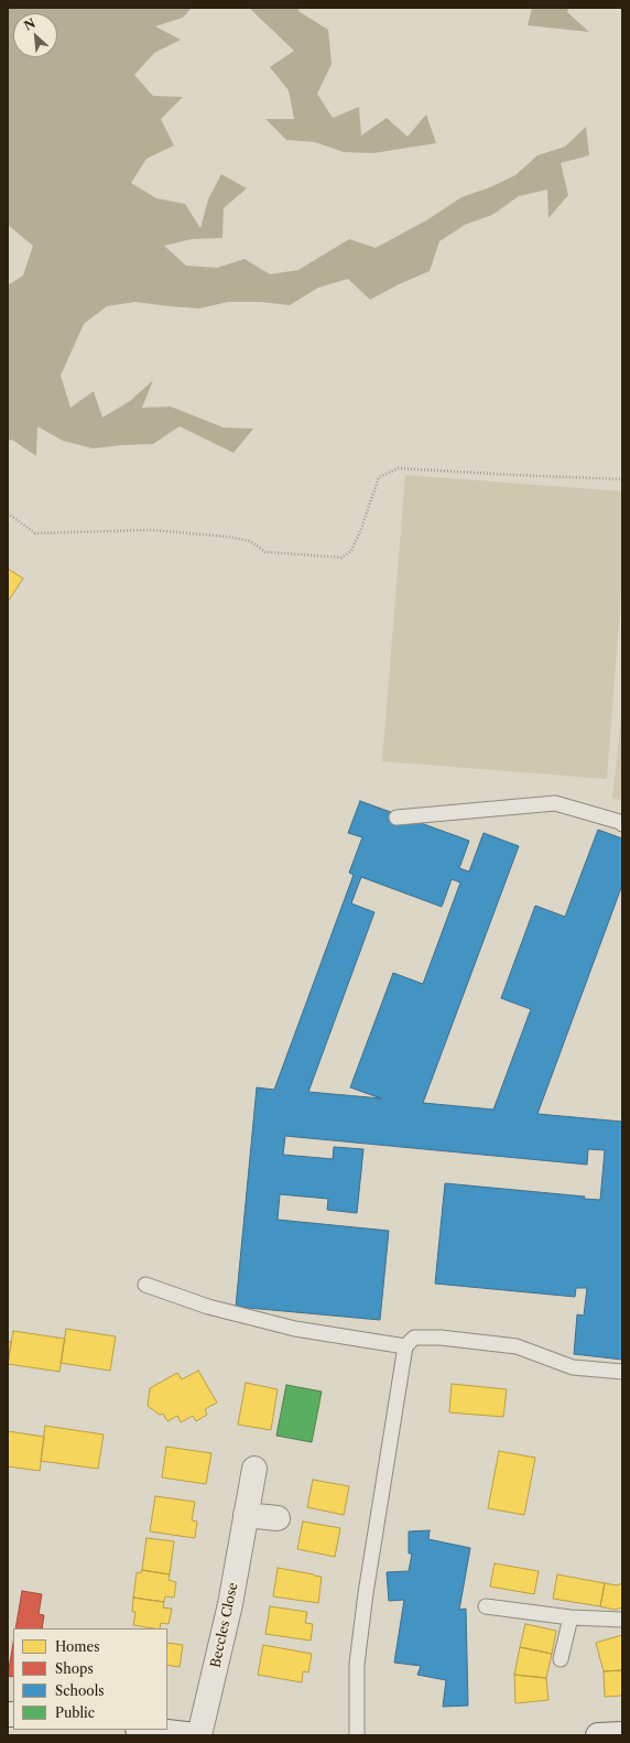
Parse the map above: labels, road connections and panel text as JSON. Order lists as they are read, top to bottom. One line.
{"streets":{"street":["Beccles Close"]},"legend":["Homes","Shops","Schools","Public"],"north":"top left"}
